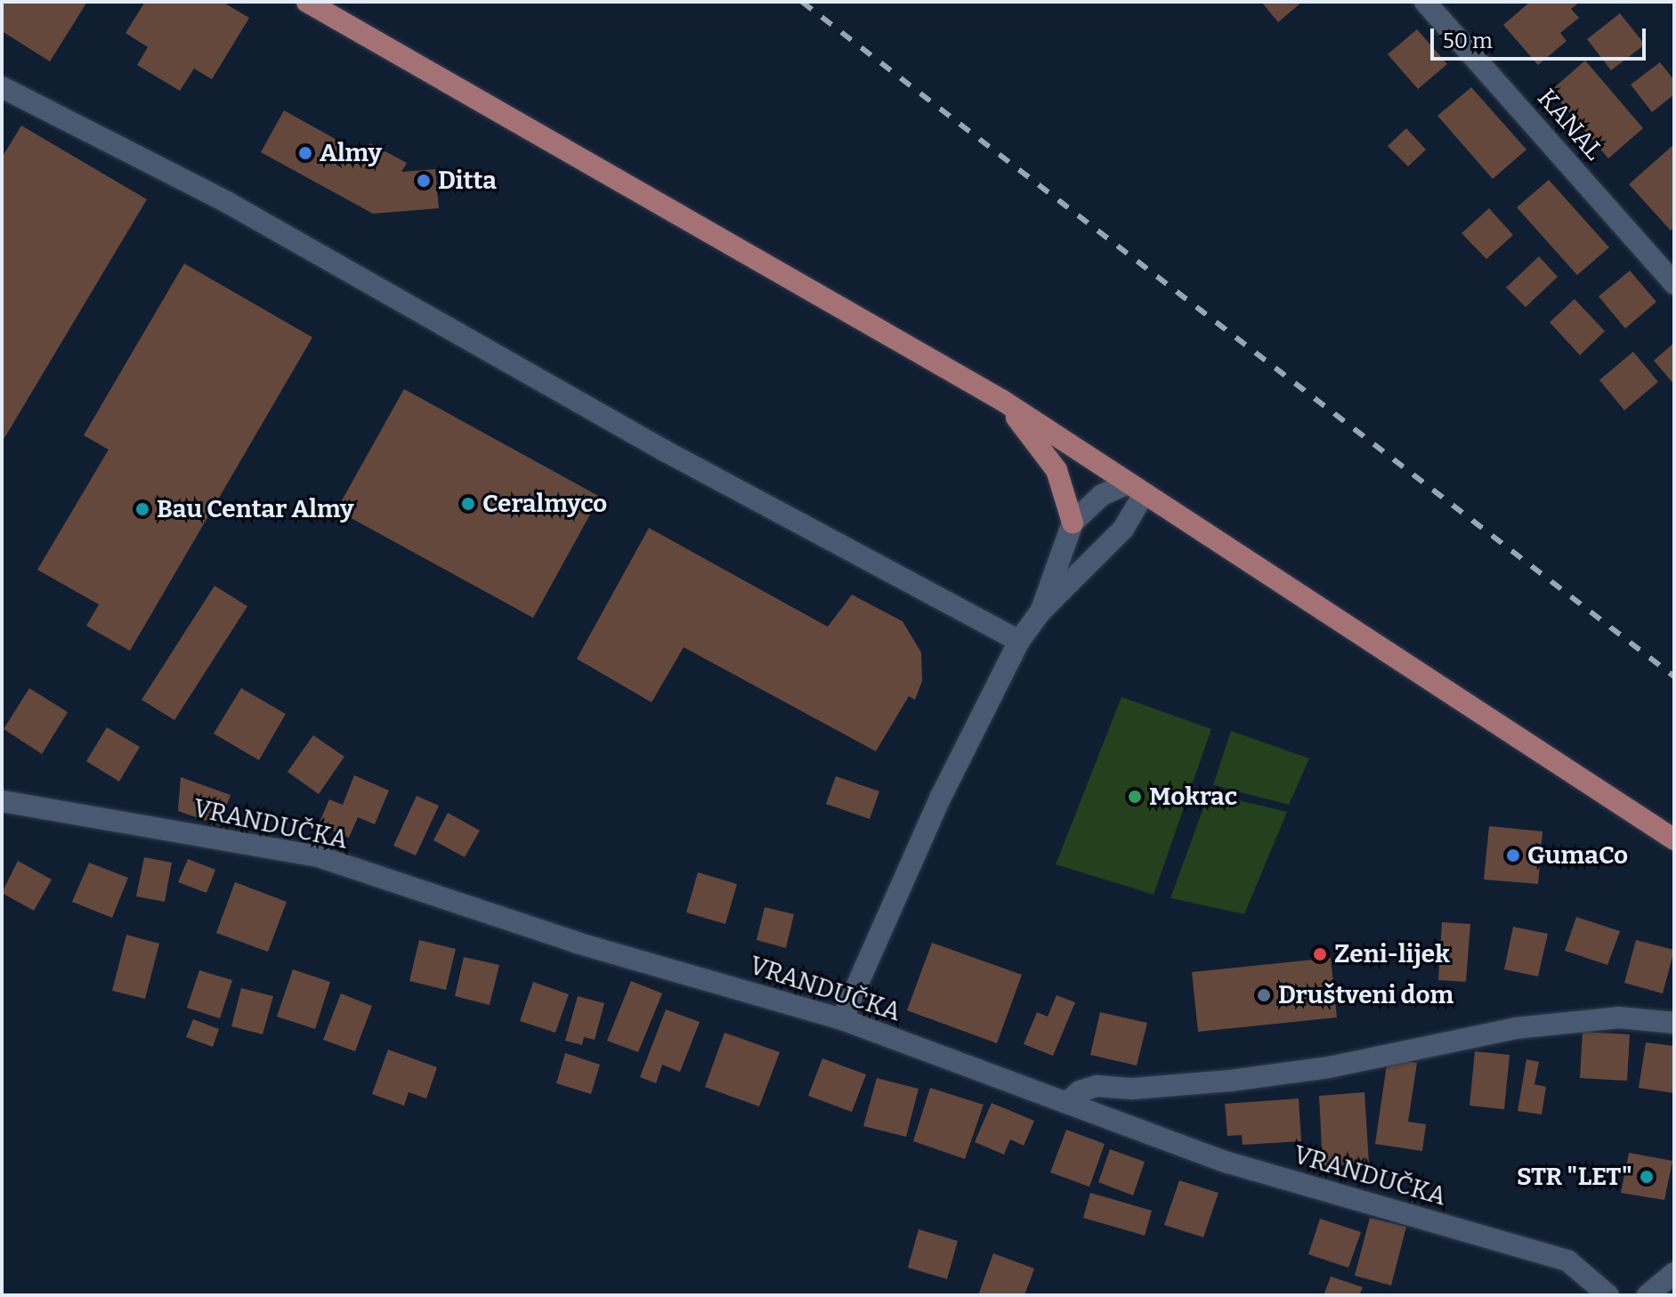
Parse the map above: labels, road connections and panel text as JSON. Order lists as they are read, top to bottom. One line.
{"streets":{"street":["KANAL","VRANDUČKA"]},"places":["Almy","Ditta","Ceralmyco","Bau Centar Almy","Mokrac","GumaCo","Zeni-lijek","Društveni dom","STR \"LET\""],"scale_bar":"50 m"}
